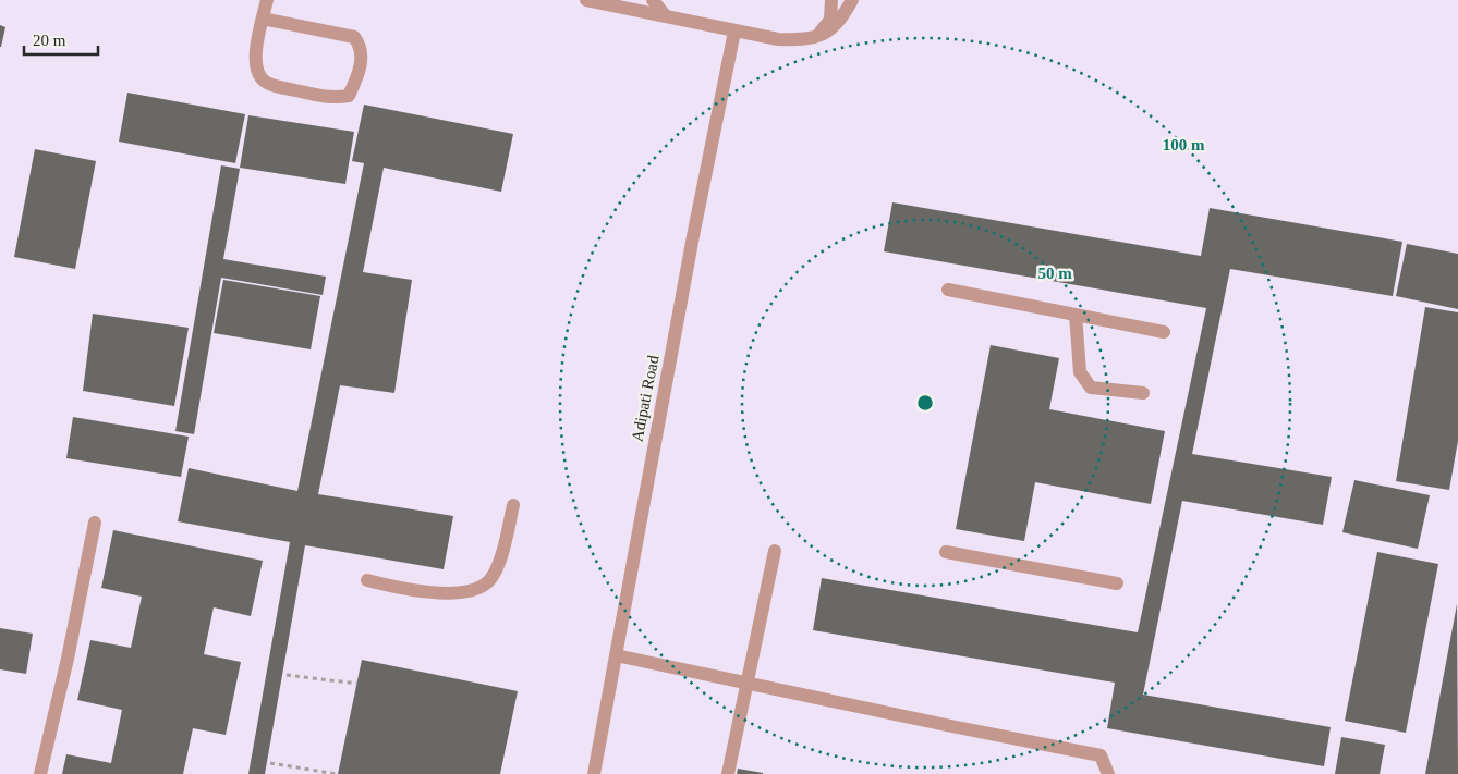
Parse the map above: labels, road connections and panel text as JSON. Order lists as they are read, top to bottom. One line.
{"streets":{"street":["Adipati Road"]},"scale_bar":"20 m","rings":["100 m","50 m"]}
